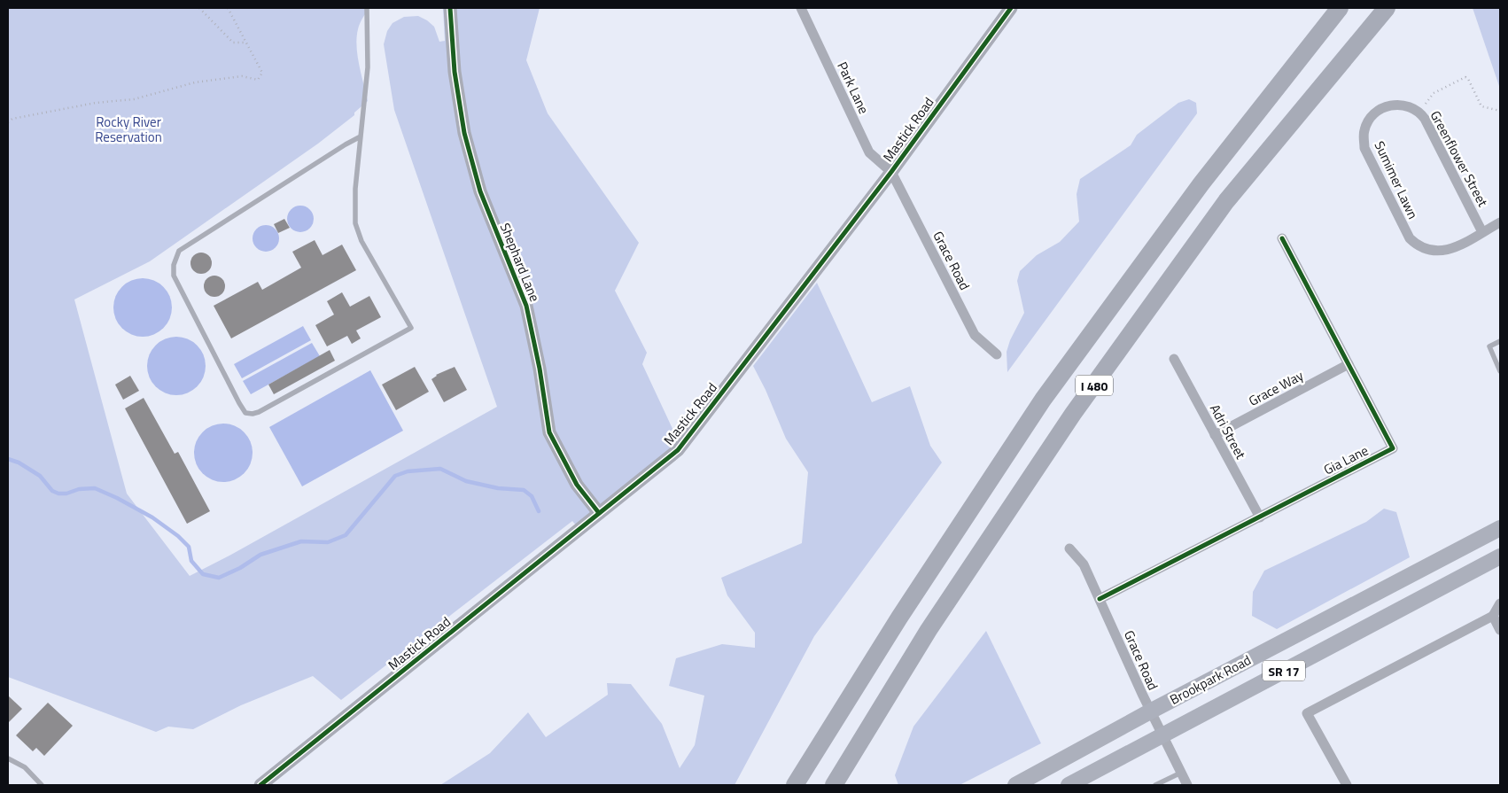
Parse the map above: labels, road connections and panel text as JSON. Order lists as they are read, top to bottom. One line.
{"streets":{"highway":["I 480"],"main road":["SR 17","Brookpark Road"],"street":["Park Lane","Mastick Road","Greenflower Street","Sumimer Lawn","Grace Road","Shephard Lane","Grace Way","Adri Street","Gia Lane"]},"crossings":[["Park Lane","Mastick Road"],["Park Lane","Grace Road"],["Mastick Road","Grace Road"],["Mastick Road","Shephard Lane"],["Greenflower Street","Sumimer Lawn"],["Grace Road","Gia Lane"],["Grace Road","Brookpark Road"],["Grace Way","Adri Street"],["Grace Way","Gia Lane"],["Adri Street","Gia Lane"]],"parks":["Rocky River Reservation"]}
